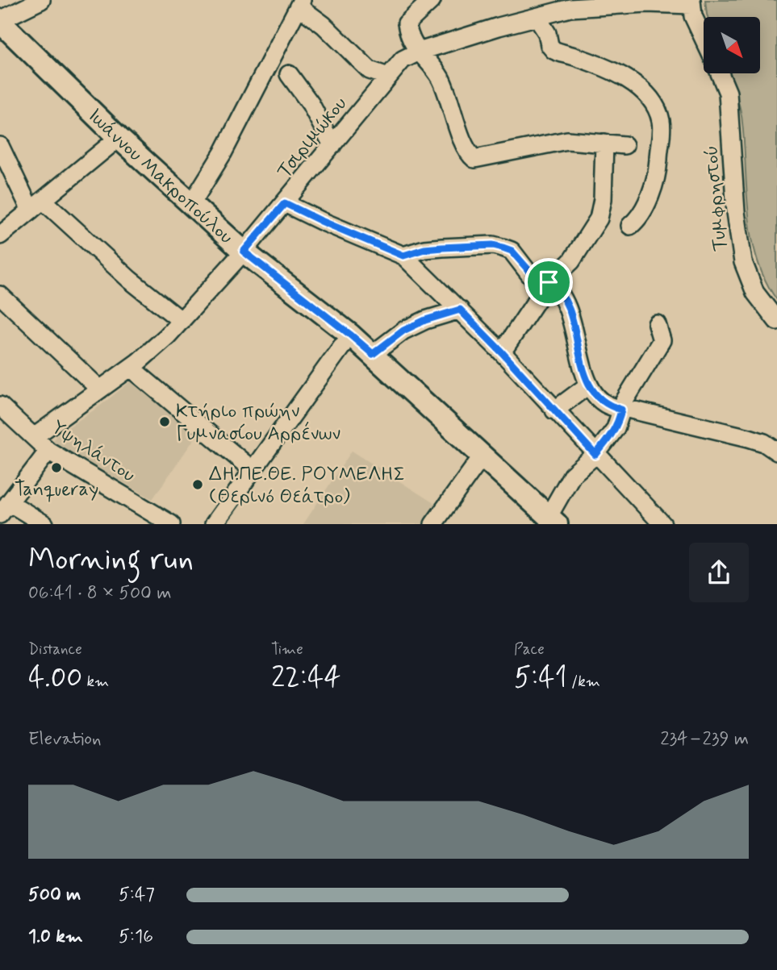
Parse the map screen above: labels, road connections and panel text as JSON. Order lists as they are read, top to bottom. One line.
{"streets":{"main road":["Ιωάννου Μακροπούλου"],"street":["Τσιριμώκου","Τυμφρηστού","Υψηλάντου"]},"crossings":[["Τσιριμώκου","Ιωάννου Μακροπούλου"],["Τσιριμώκου","Υψηλάντου"]],"places":["Κτήριο πρώην Γυμνασίου Αρρένων","Tanqueray","ΔΗ.ΠΕ.ΘΕ. ΡΟΥΜΕΛΗΣ (Θερινό Θεάτρο)"],"north":"bottom right","page":{"heading":["Morning run","06:41 · 8 × 500 m"],"stats":[["Distance","4.00 km"],["Time","22:44"],["Pace","5:41 /km"]],"chart":["Elevation","234–239 m"],"list":[{"name":"500 m","note":"5:47"},{"name":"1.0 km","note":"5:16"}]}}
